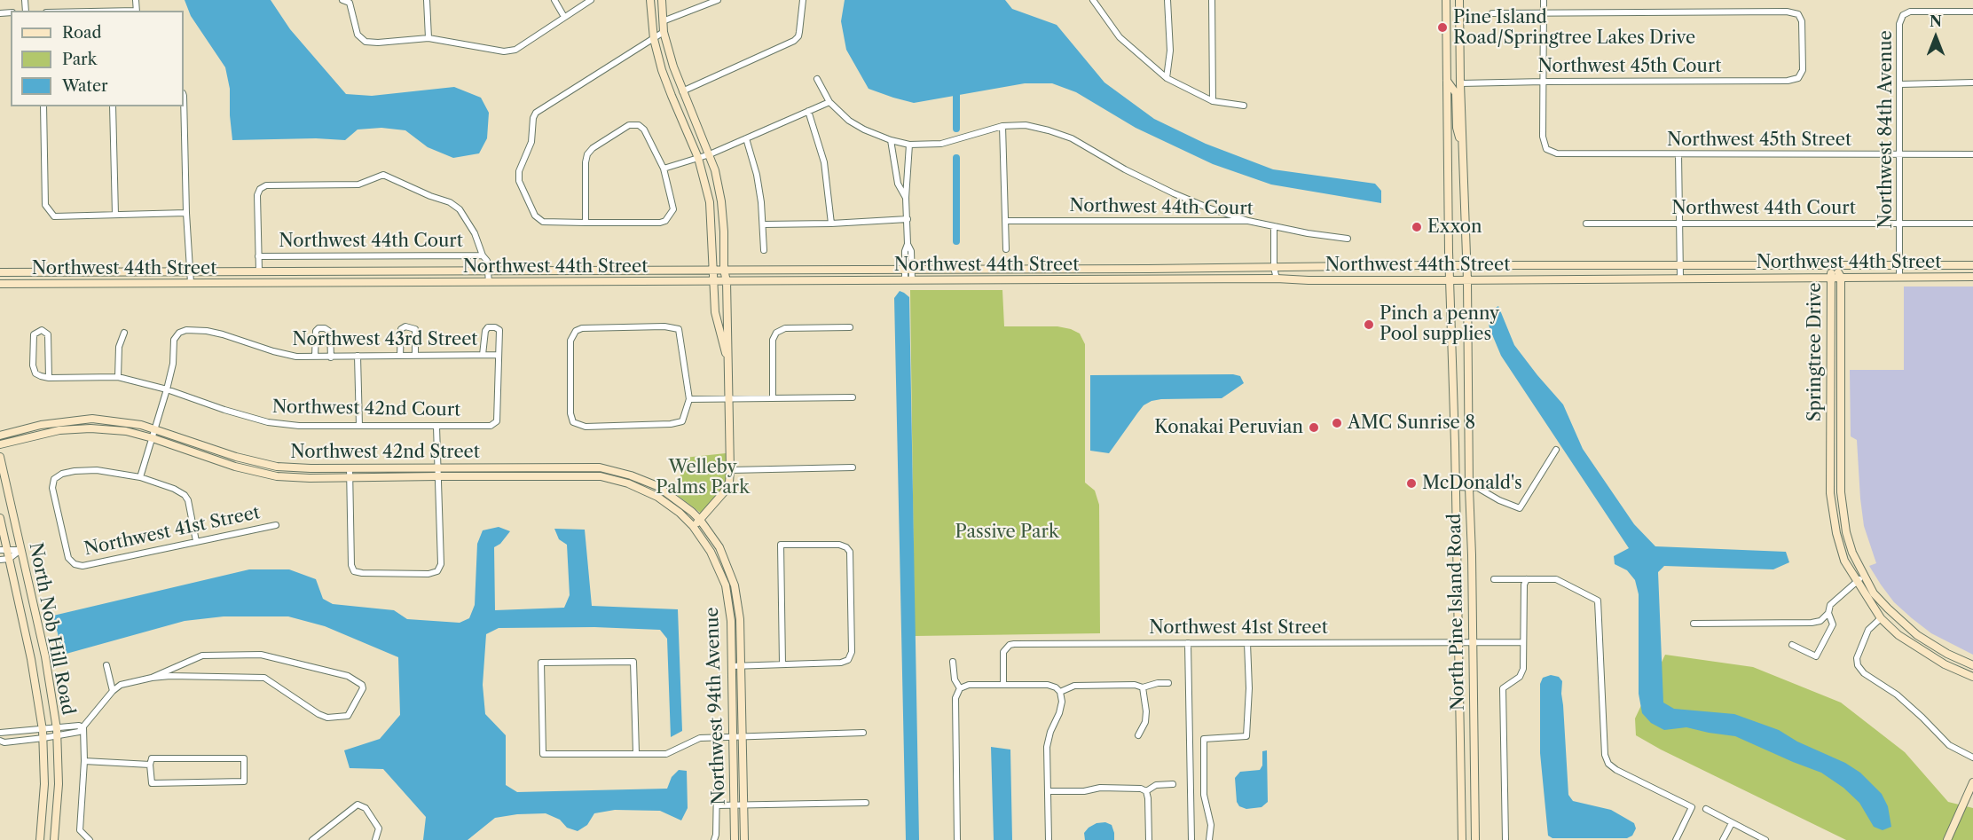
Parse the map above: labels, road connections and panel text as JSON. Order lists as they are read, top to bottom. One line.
{"streets":{"street":["Northwest 45th Court","Northwest 84th Avenue","Northwest 45th Street","Northwest 44th Court","Northwest 44th Street","Northwest 43rd Street","Springtree Drive","Northwest 42nd Court","Northwest 42nd Street","Northwest 41st Street","North Pine Island Road","North Nob Hill Road","Northwest 94th Avenue"]},"crossings":[["Northwest 45th Court","Northwest 45th Street"],["Northwest 45th Court","North Pine Island Road"],["Northwest 84th Avenue","Northwest 45th Street"],["Northwest 84th Avenue","Northwest 44th Court"],["Northwest 84th Avenue","Northwest 44th Street"],["Northwest 44th Street","Springtree Drive"],["Northwest 44th Street","North Pine Island Road"],["Northwest 43rd Street","Northwest 42nd Court"],["Northwest 42nd Street","Northwest 94th Avenue"],["Northwest 41st Street","North Pine Island Road"]],"parks":["Welleby Palms Park","Passive Park"],"places":["Pine Island Road/Springtree Lakes Drive","Exxon","Pinch a penny Pool supplies","AMC Sunrise 8","Konakai Peruvian","McDonald's"],"legend":["Road","Park","Water"],"north":"top"}
